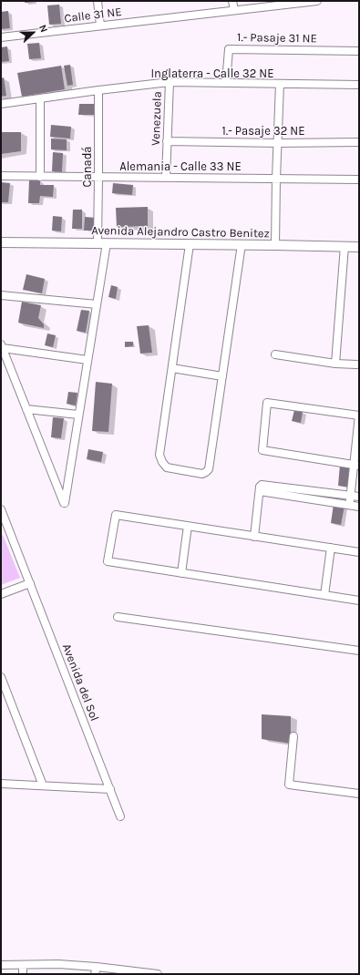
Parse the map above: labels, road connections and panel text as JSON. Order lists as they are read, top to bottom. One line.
{"streets":{"street":["Calle 31 NE","1.- Pasaje 31 NE","Inglaterra - Calle 32 NE","Venezuela","1.- Pasaje 32 NE","Canadá","Alemania - Calle 33 NE","Avenida Alejandro Castro Benitez","Avenida del Sol"]},"crossings":[["1.- Pasaje 31 NE","Inglaterra - Calle 32 NE"],["Inglaterra - Calle 32 NE","Venezuela"],["Inglaterra - Calle 32 NE","Canadá"],["Venezuela","1.- Pasaje 32 NE"],["Venezuela","Alemania - Calle 33 NE"],["Canadá","Alemania - Calle 33 NE"],["Canadá","Avenida Alejandro Castro Benitez"]],"north":"right"}
